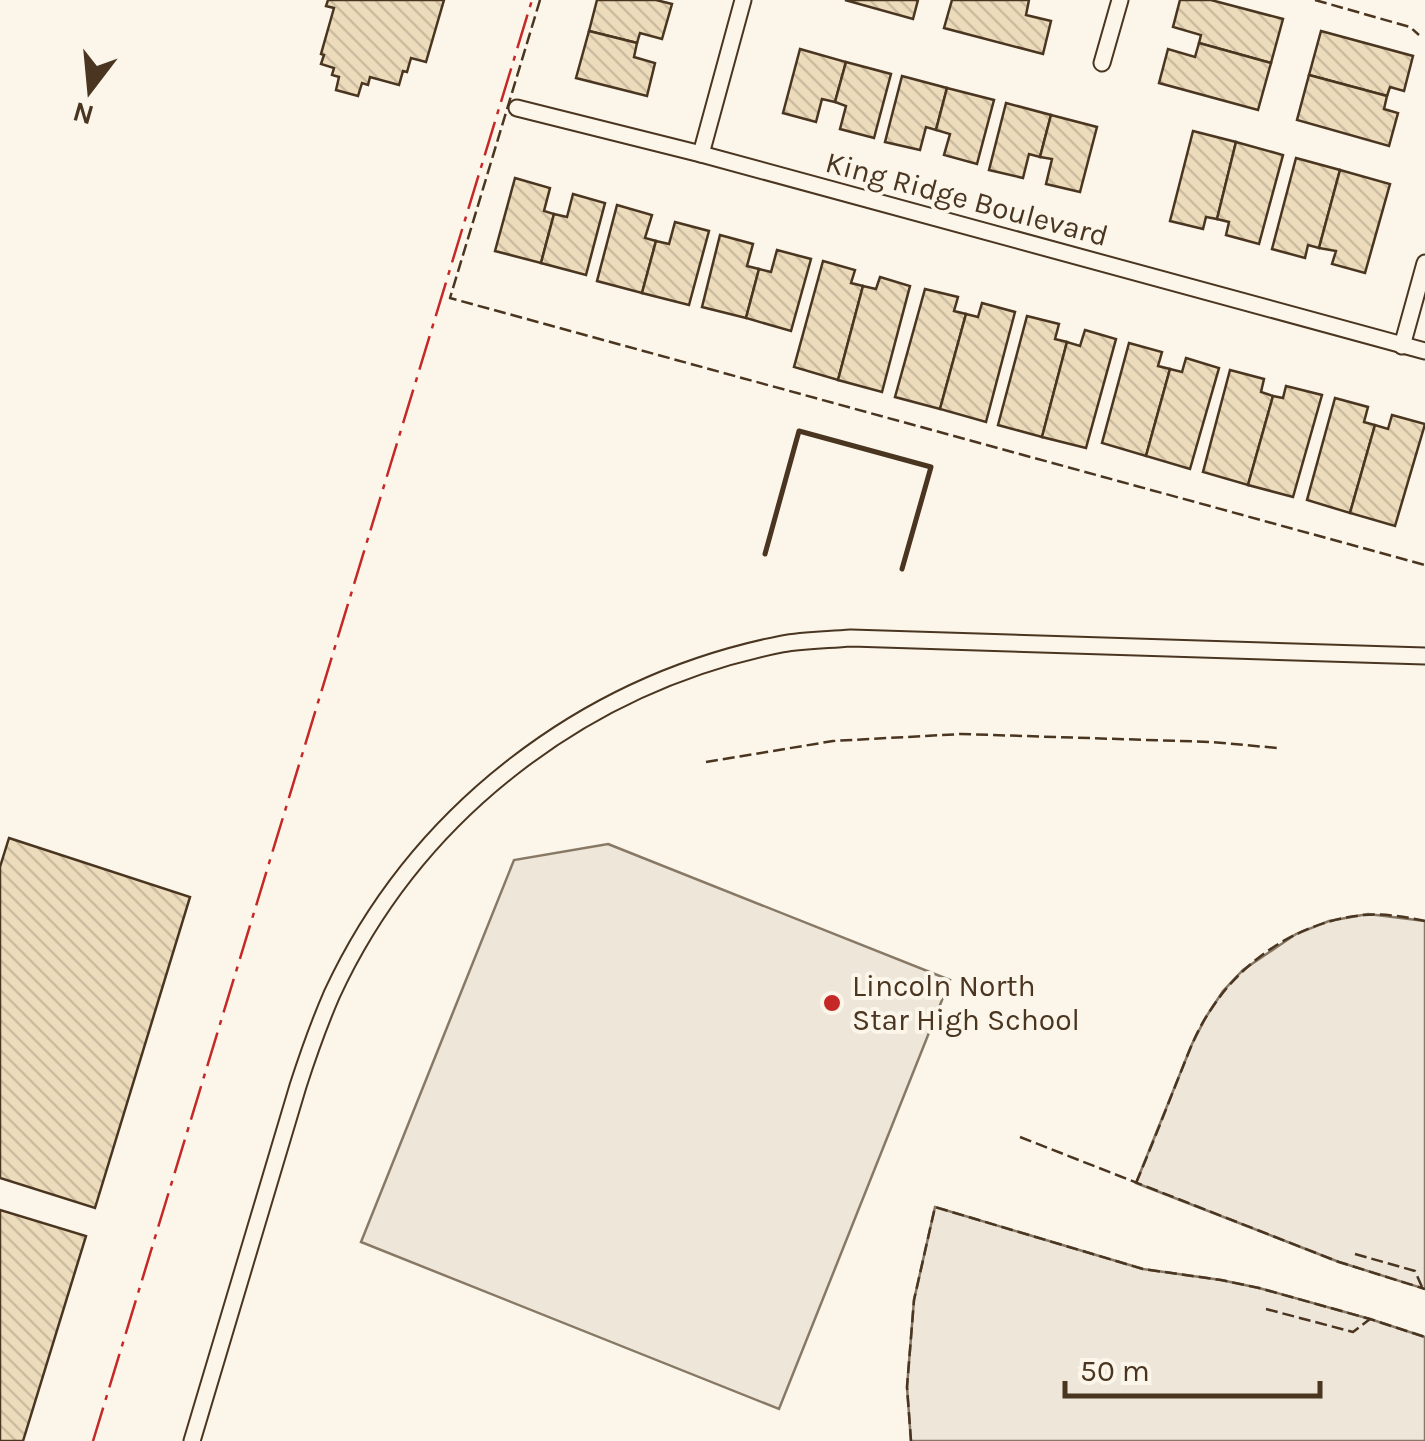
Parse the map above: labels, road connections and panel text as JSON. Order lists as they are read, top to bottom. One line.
{"streets":{"lane":["King Ridge Boulevard"]},"places":["Lincoln North Star High School"],"scale_bar":"50 m","north":"bottom"}
